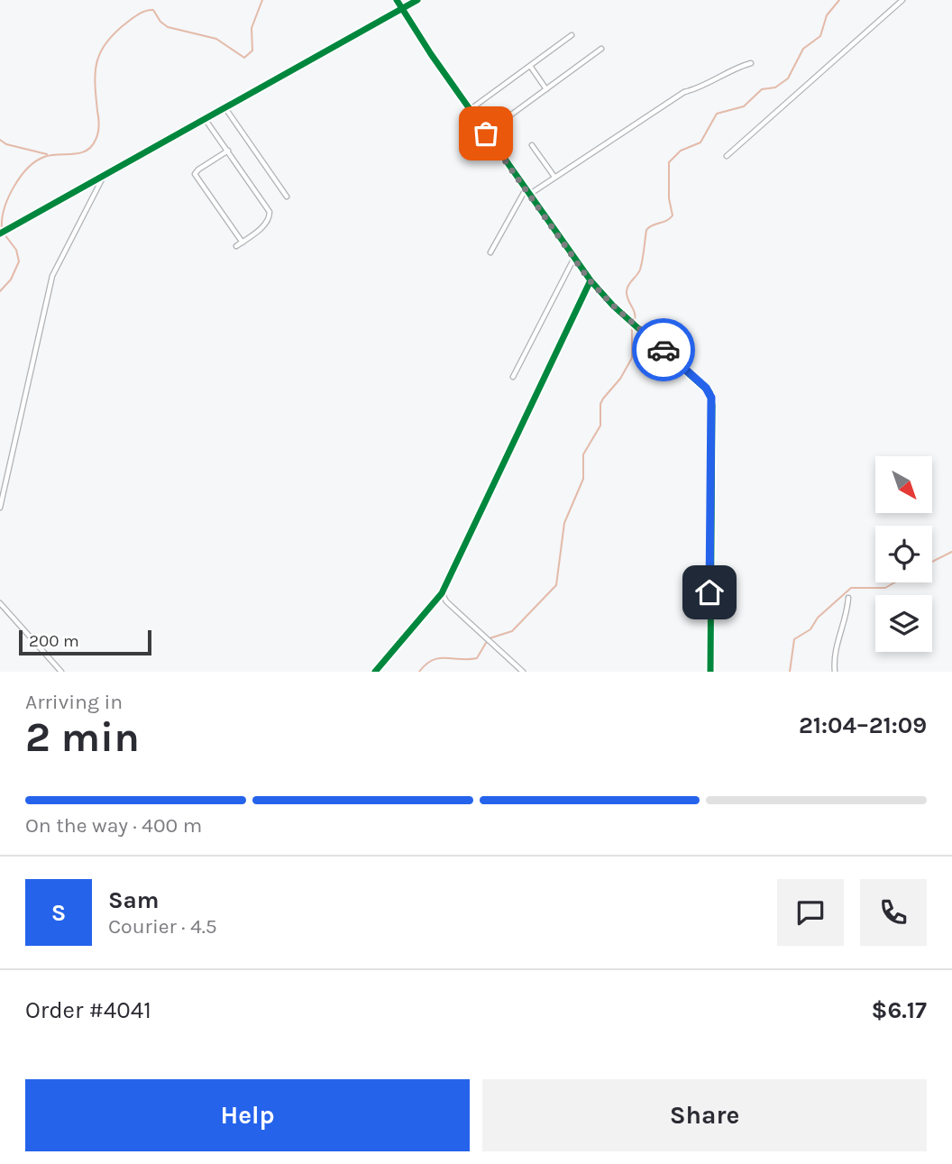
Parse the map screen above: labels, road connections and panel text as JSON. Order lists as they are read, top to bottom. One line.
{"scale_bar":"200 m","north":"bottom right","page":{"scale":"200 m","heading":["2 min","Arriving in","21:04–21:09"],"panel":["Sam","Courier · 4.5","Order #4041","$6.17"],"bar":"On the way · 400 m","round":"S","buttons":["Help","Share"]}}
